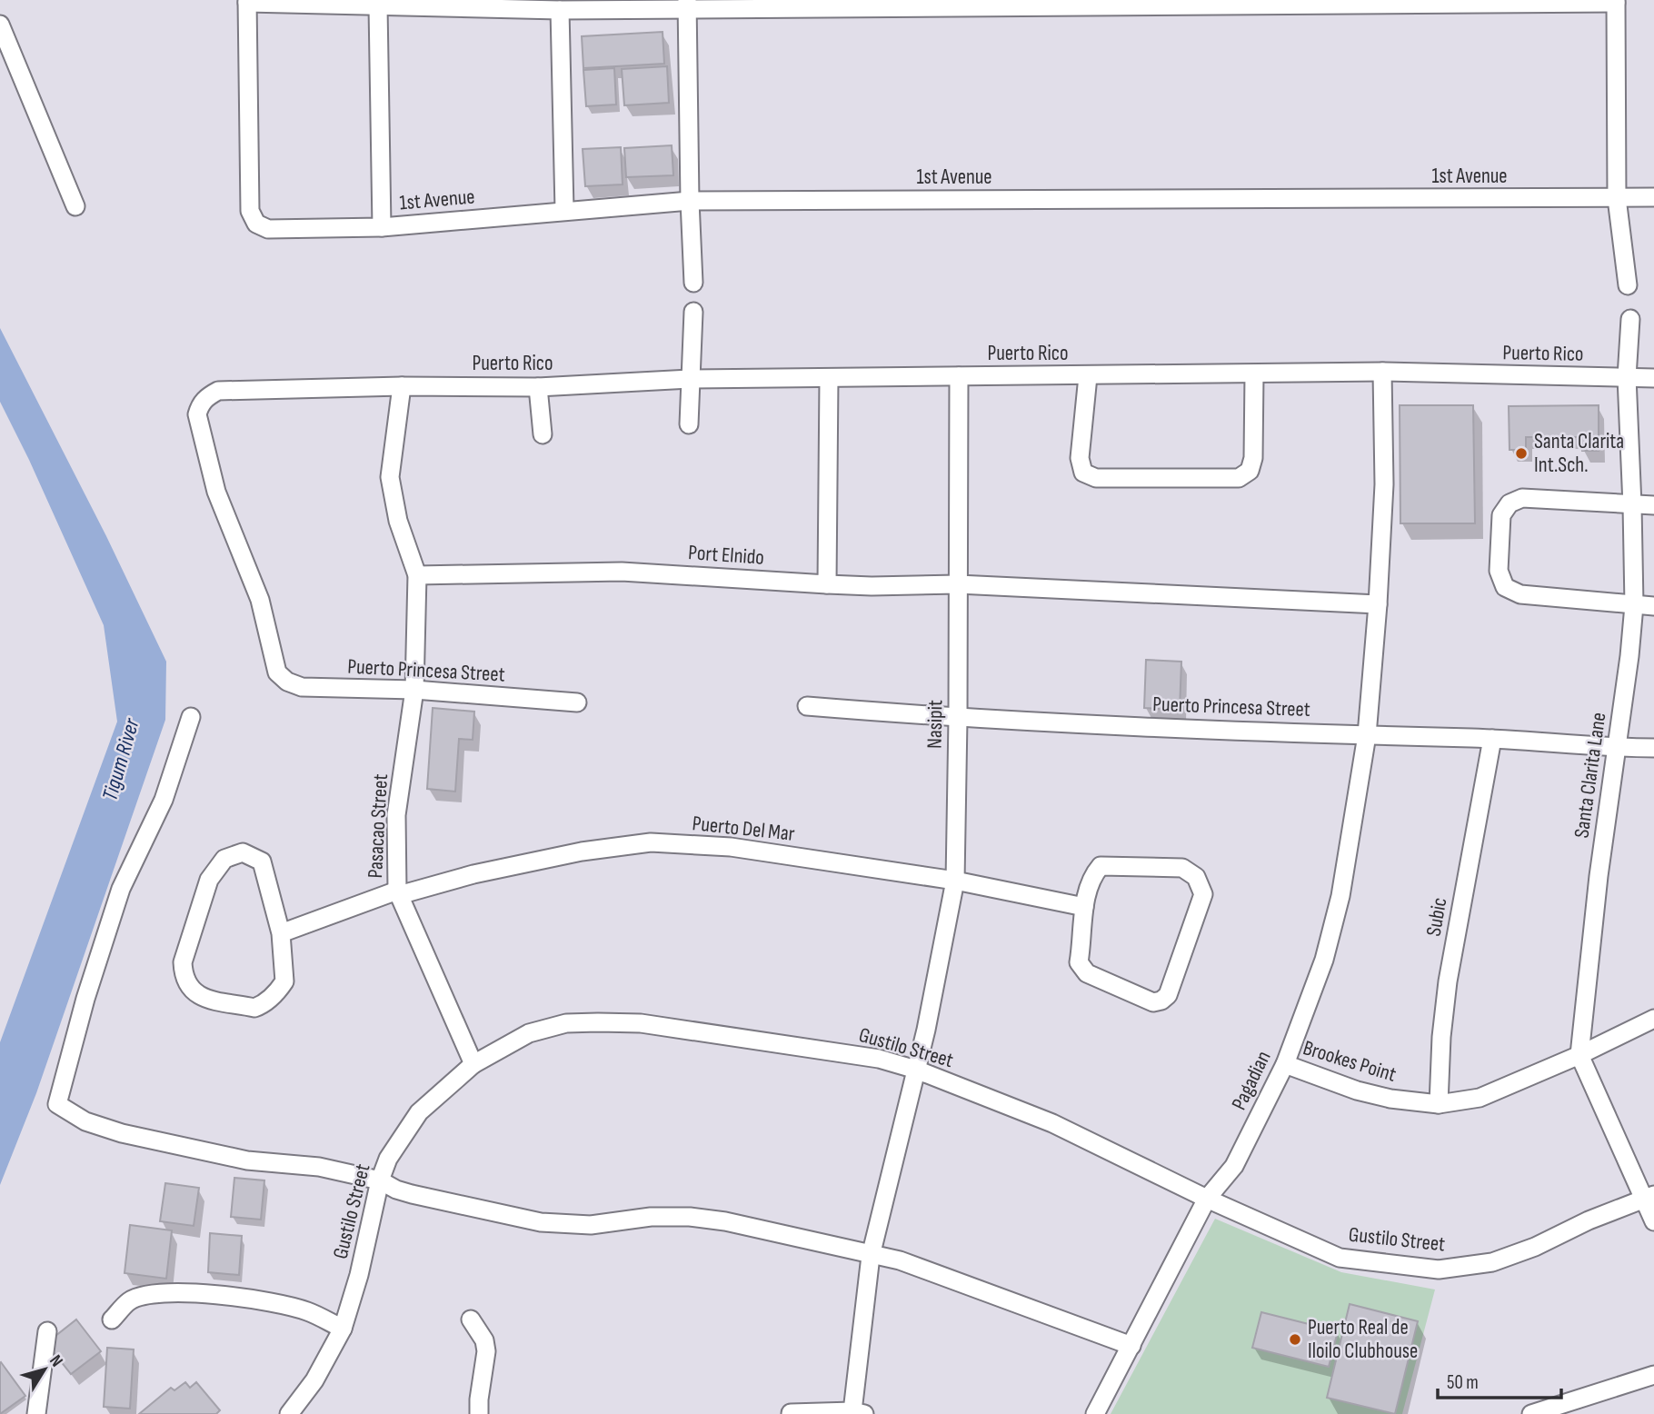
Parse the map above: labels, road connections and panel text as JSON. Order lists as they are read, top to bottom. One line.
{"streets":{"street":["1st Avenue","Puerto Rico","Port Elnido","Puerto Princesa Street","Nasipit","Santa Clarita Lane","Pasacao Street","Puerto Del Mar","Subic","Gustilo Street","Brookes Point","Pagadian"]},"crossings":[["Puerto Rico","Puerto Princesa Street"],["Puerto Rico","Nasipit"],["Puerto Rico","Santa Clarita Lane"],["Puerto Rico","Pagadian"],["Port Elnido","Nasipit"],["Port Elnido","Pagadian"],["Puerto Princesa Street","Nasipit"],["Puerto Princesa Street","Santa Clarita Lane"],["Puerto Princesa Street","Pasacao Street"],["Puerto Princesa Street","Subic"],["Puerto Princesa Street","Pagadian"],["Nasipit","Puerto Del Mar"],["Nasipit","Gustilo Street"],["Santa Clarita Lane","Brookes Point"],["Pasacao Street","Puerto Del Mar"],["Pasacao Street","Gustilo Street"],["Subic","Brookes Point"],["Gustilo Street","Pagadian"],["Brookes Point","Pagadian"]],"water":["Tigum River"],"places":["Santa Clarita Int.Sch.","Puerto Real de Iloilo Clubhouse"],"scale_bar":"50 m","north":"top right"}
